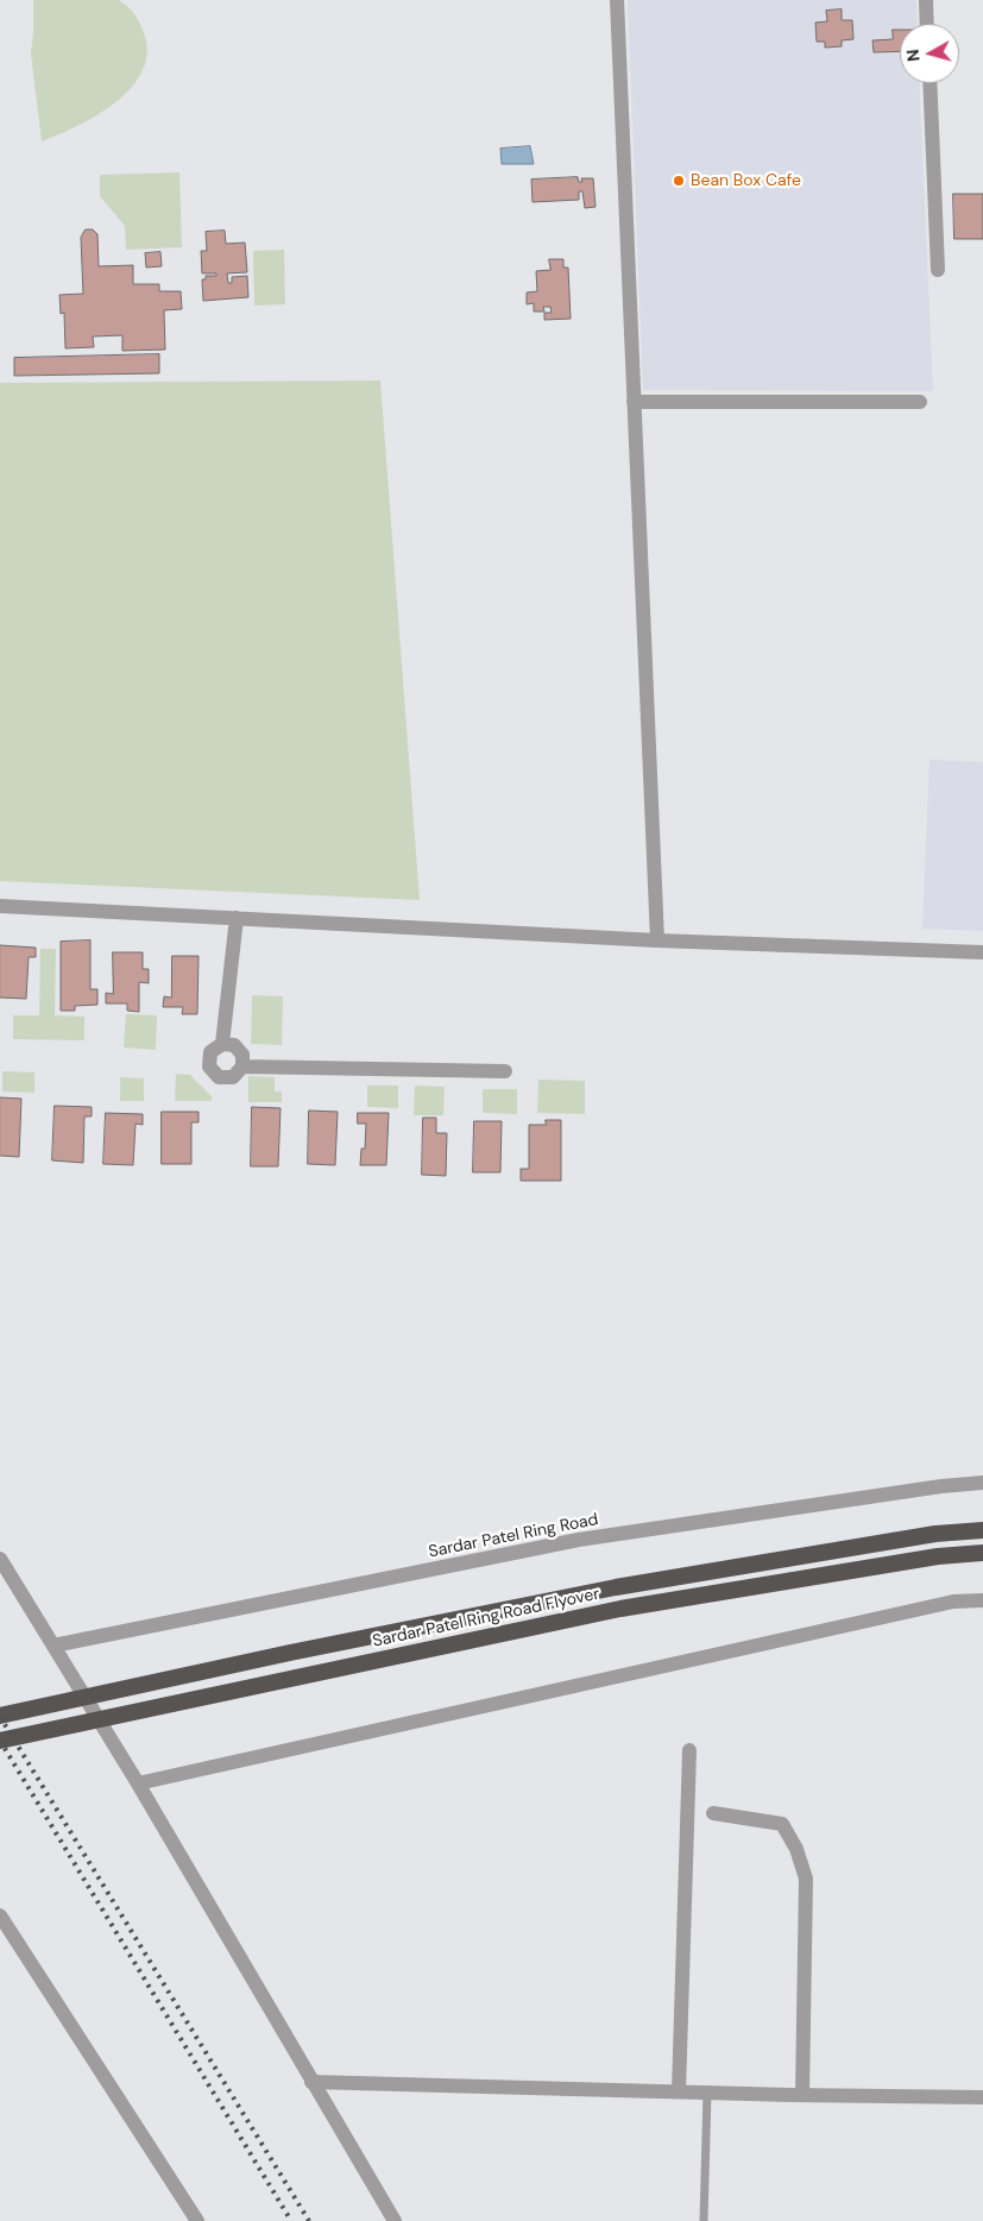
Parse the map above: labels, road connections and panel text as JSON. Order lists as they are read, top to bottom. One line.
{"streets":{"highway":["Sardar Patel Ring Road Flyover"],"street":["Sardar Patel Ring Road"]},"places":["Bean Box Cafe"],"north":"left"}
